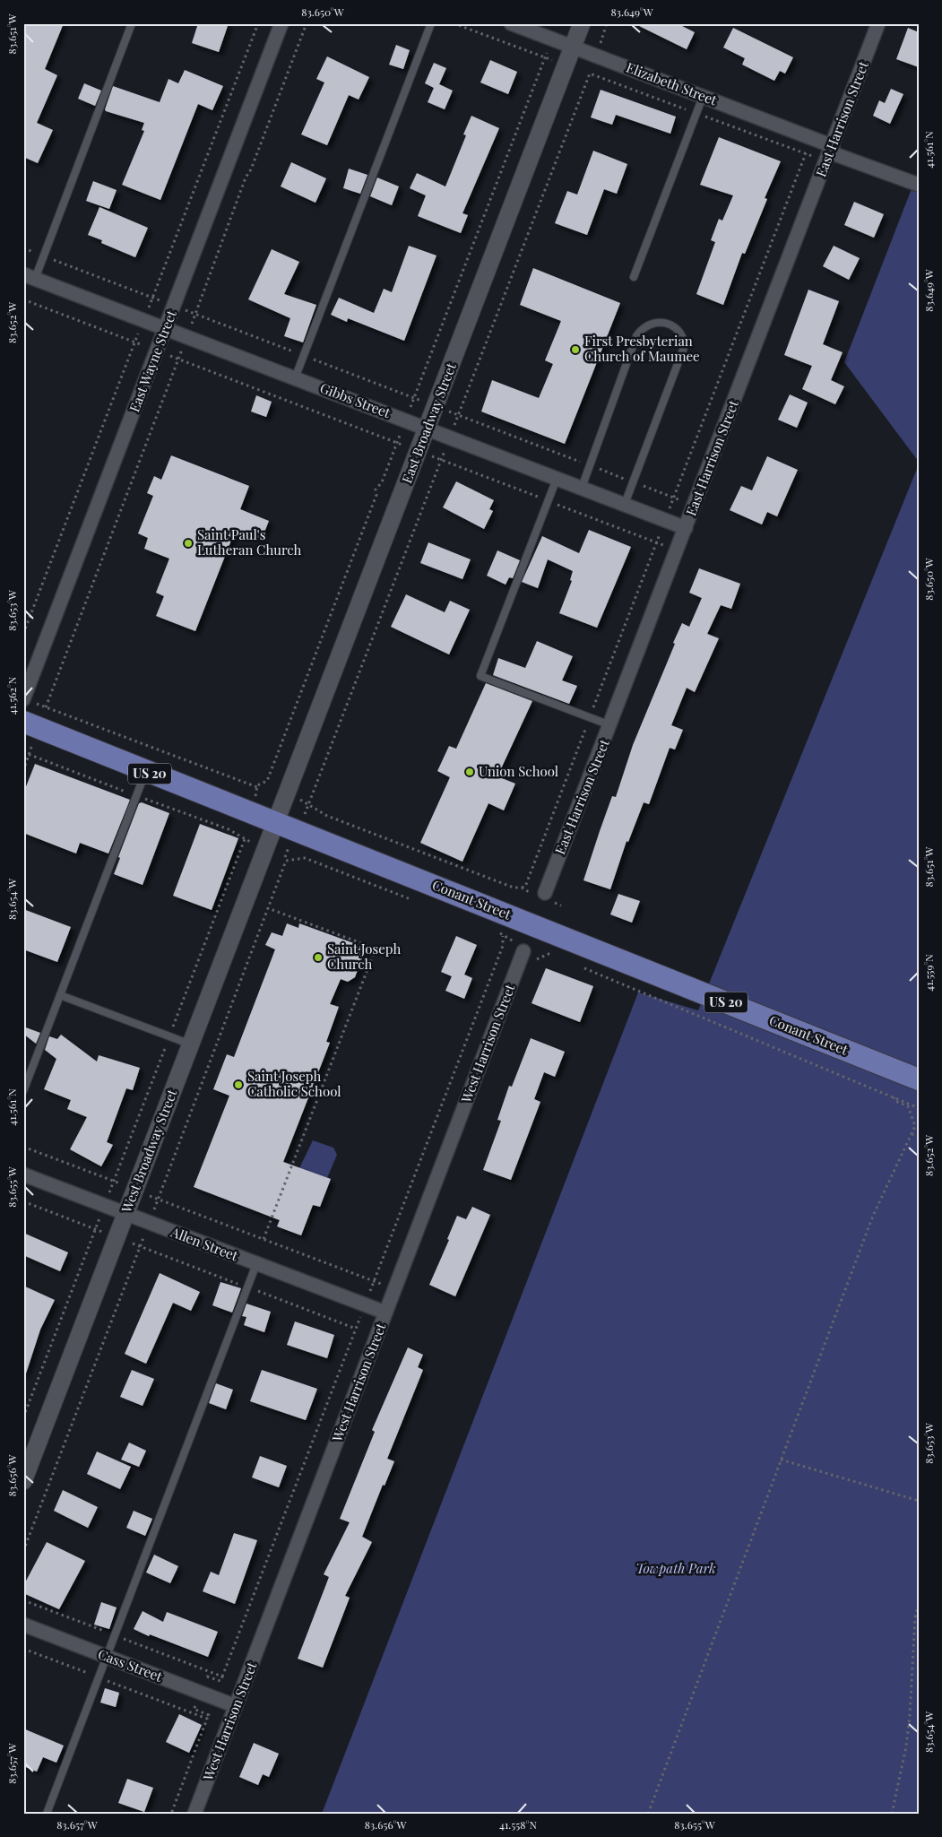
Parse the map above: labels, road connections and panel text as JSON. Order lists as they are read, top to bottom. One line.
{"streets":{"main road":["US 20","Conant Street"],"street":["Elizabeth Street","East Harrison Street","East Wayne Street","Gibbs Street","East Broadway Street","West Harrison Street","West Broadway Street","Allen Street","Cass Street"]},"crossings":[["Elizabeth Street","East Harrison Street"],["Elizabeth Street","East Broadway Street"],["East Harrison Street","Gibbs Street"],["East Wayne Street","Gibbs Street"],["Gibbs Street","East Broadway Street"],["East Broadway Street","Conant Street"],["East Broadway Street","West Broadway Street"],["Conant Street","West Broadway Street"],["West Harrison Street","Allen Street"],["West Harrison Street","Cass Street"],["West Broadway Street","Allen Street"]],"parks":["Towpath Park"],"places":["First Presbyterian Church of Maumee","Saint Paul's Lutheran Church","Union School","Saint Joseph Church","Saint Joseph Catholic School"],"coordinates":["83.650°W","83.649°W","83.651°W","41.561°N","83.652°W","83.653°W","41.562°N","83.654°W","41.559°N","83.655°W","83.656°W","83.657°W","41.558°N"]}
